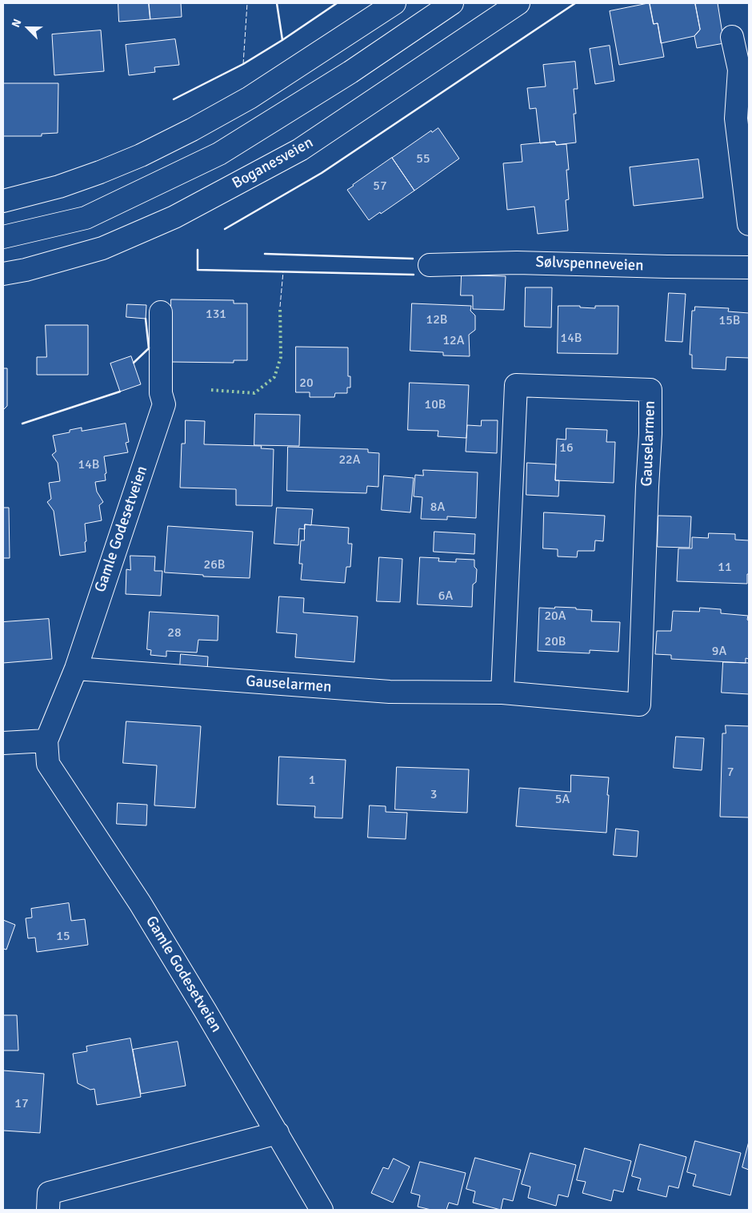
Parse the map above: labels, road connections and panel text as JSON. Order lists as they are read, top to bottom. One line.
{"streets":{"street":["Boganesveien","Sølvspenneveien","Gauselarmen","Gamle Godesetveien"]},"crossings":[["Gauselarmen","Gamle Godesetveien"]],"house_numbers":["55","57","131","12B","15B","14B","12A","20","10B","16","22A","14B","8A","26B","11","6A","20A","28","20B","9A","7","1","3","5A","15","17"],"north":"top left"}
